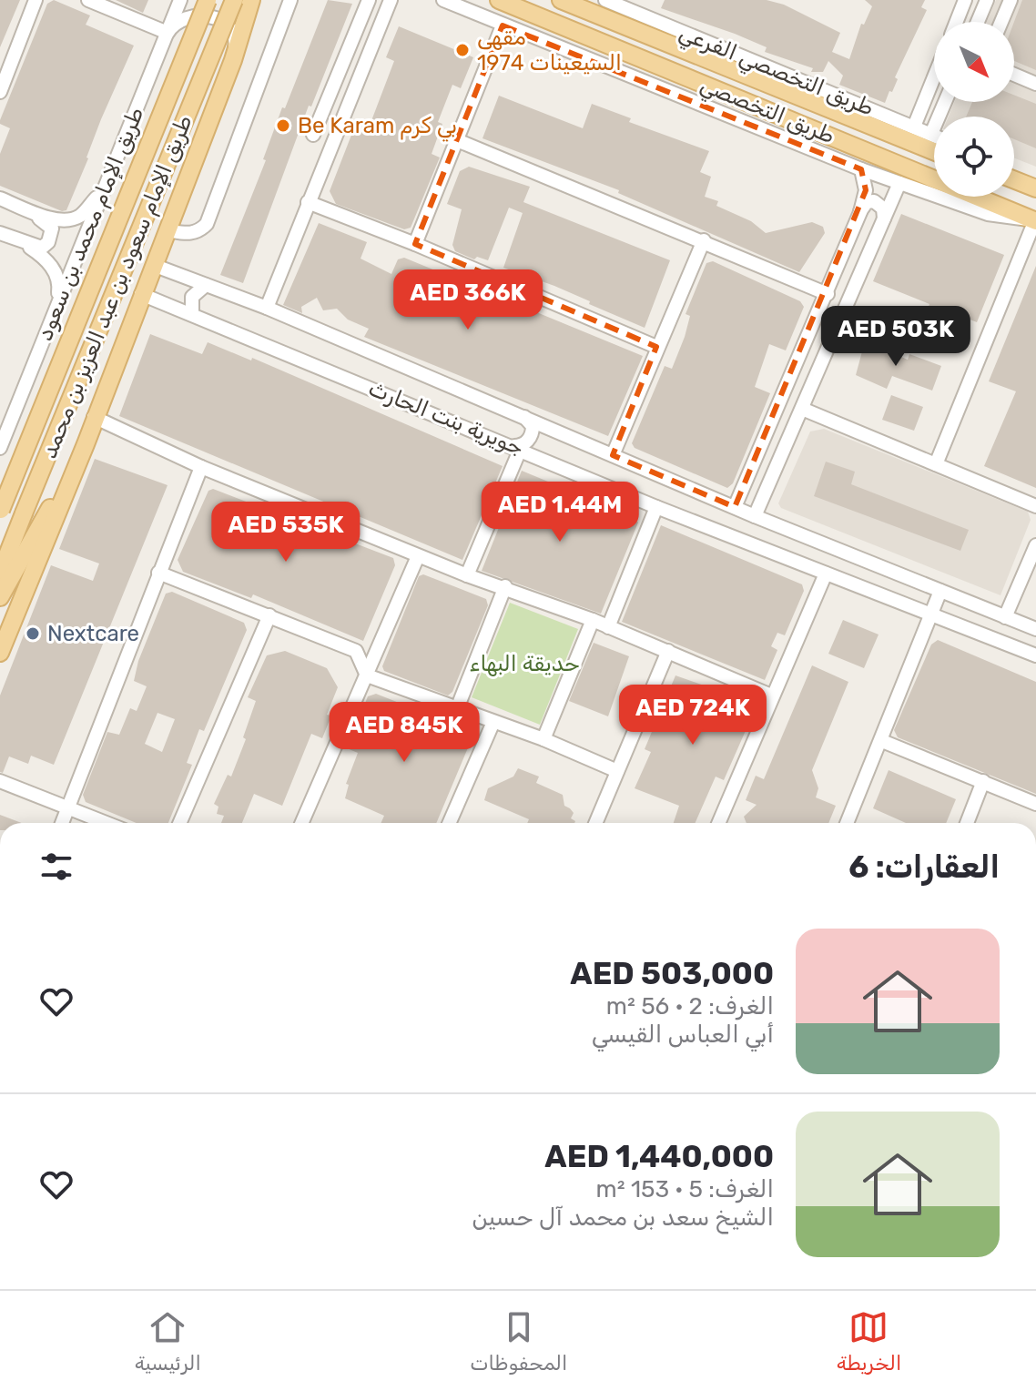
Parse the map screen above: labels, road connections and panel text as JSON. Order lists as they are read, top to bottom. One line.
{"streets":{"main road":["طريق التخصصي","طريق الإمام سعود بن عبد العزيز بن محمد"],"street":["طريق التخصصي الفرعي","طريق الإمام محمد بن سعود","جويرية بنت الحارث"]},"parks":["حديقة البهاء"],"places":["مقهى السيعينات 1974","Be Karam بي كرم","Nextcare"],"north":"bottom right","page":{"price":["AED 366K","AED 503K","AED 1.44M","AED 535K","AED 724K","AED 845K"],"heading":"العقارات: 6","list":[{"name":"AED 503,000","note":"الغرف: 2 · 56 m² · أبي العباس القيسي"},{"name":"AED 1,440,000","note":"الغرف: 5 · 153 m² · الشيخ سعد بن محمد آل حسين"}],"tabs":["الخريطة","المحفوظات","الرئيسية"]}}
